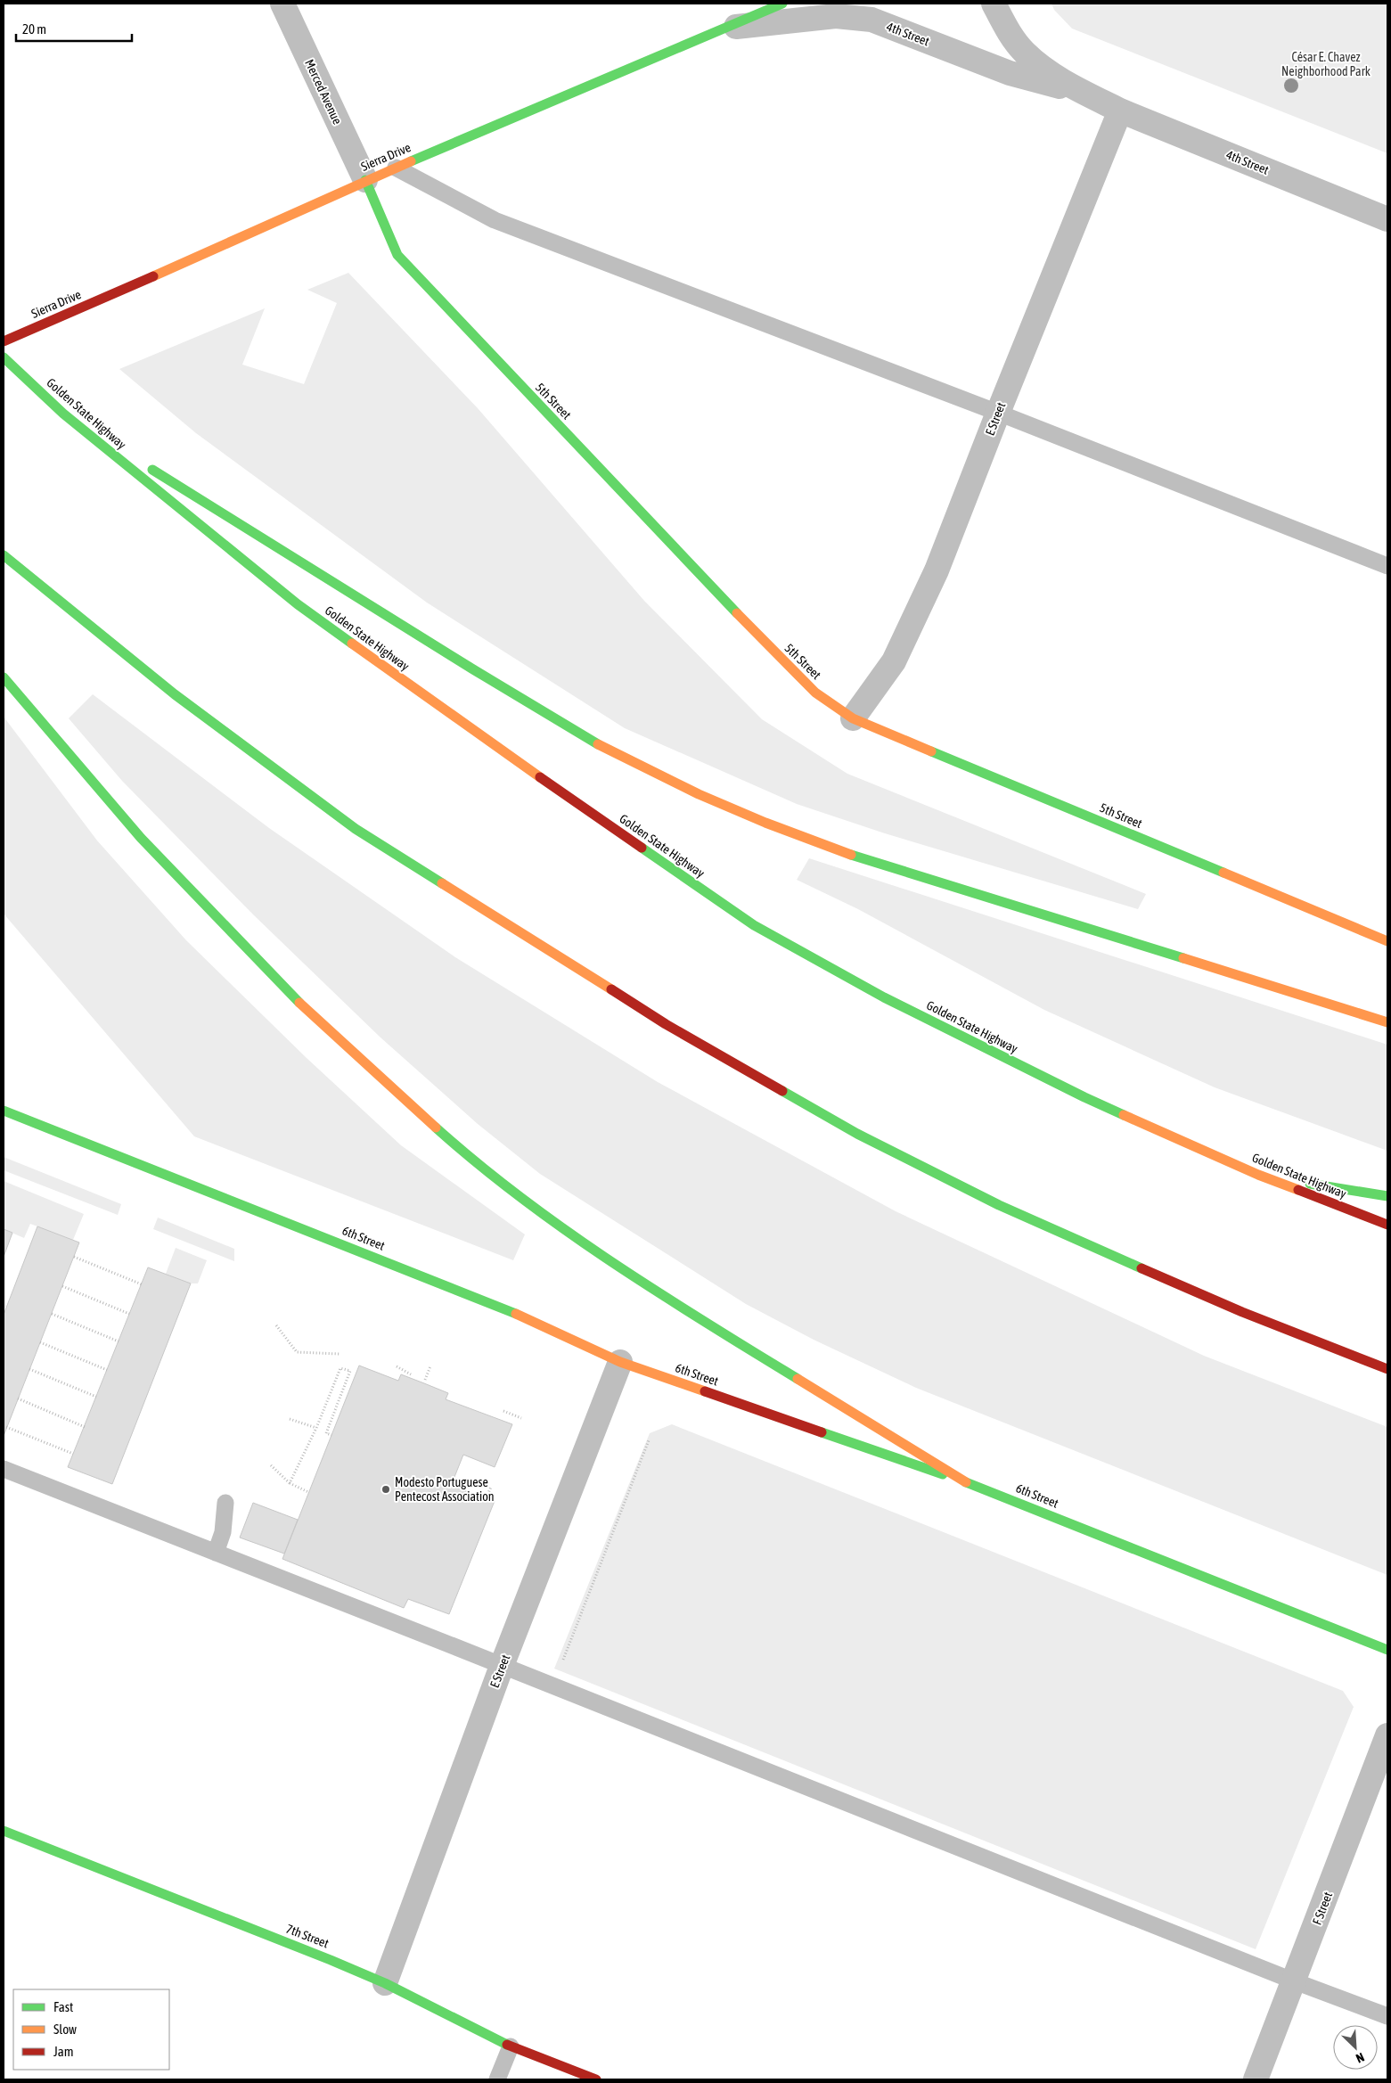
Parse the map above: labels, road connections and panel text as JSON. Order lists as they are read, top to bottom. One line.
{"streets":{"main road":["Sierra Drive","5th Street","Golden State Highway","6th Street","7th Street"],"street":["4th Street","Merced Avenue","E Street","F Street"]},"crossings":[["4th Street","Sierra Drive"],["4th Street","E Street"],["Merced Avenue","Sierra Drive"],["Merced Avenue","5th Street"],["Sierra Drive","5th Street"],["5th Street","E Street"],["E Street","6th Street"],["E Street","7th Street"]],"parks":["César E. Chavez Neighborhood Park"],"places":["Modesto Portuguese Pentecost Association"],"legend":["Fast","Slow","Jam"],"scale_bar":"20 m","north":"bottom right"}
